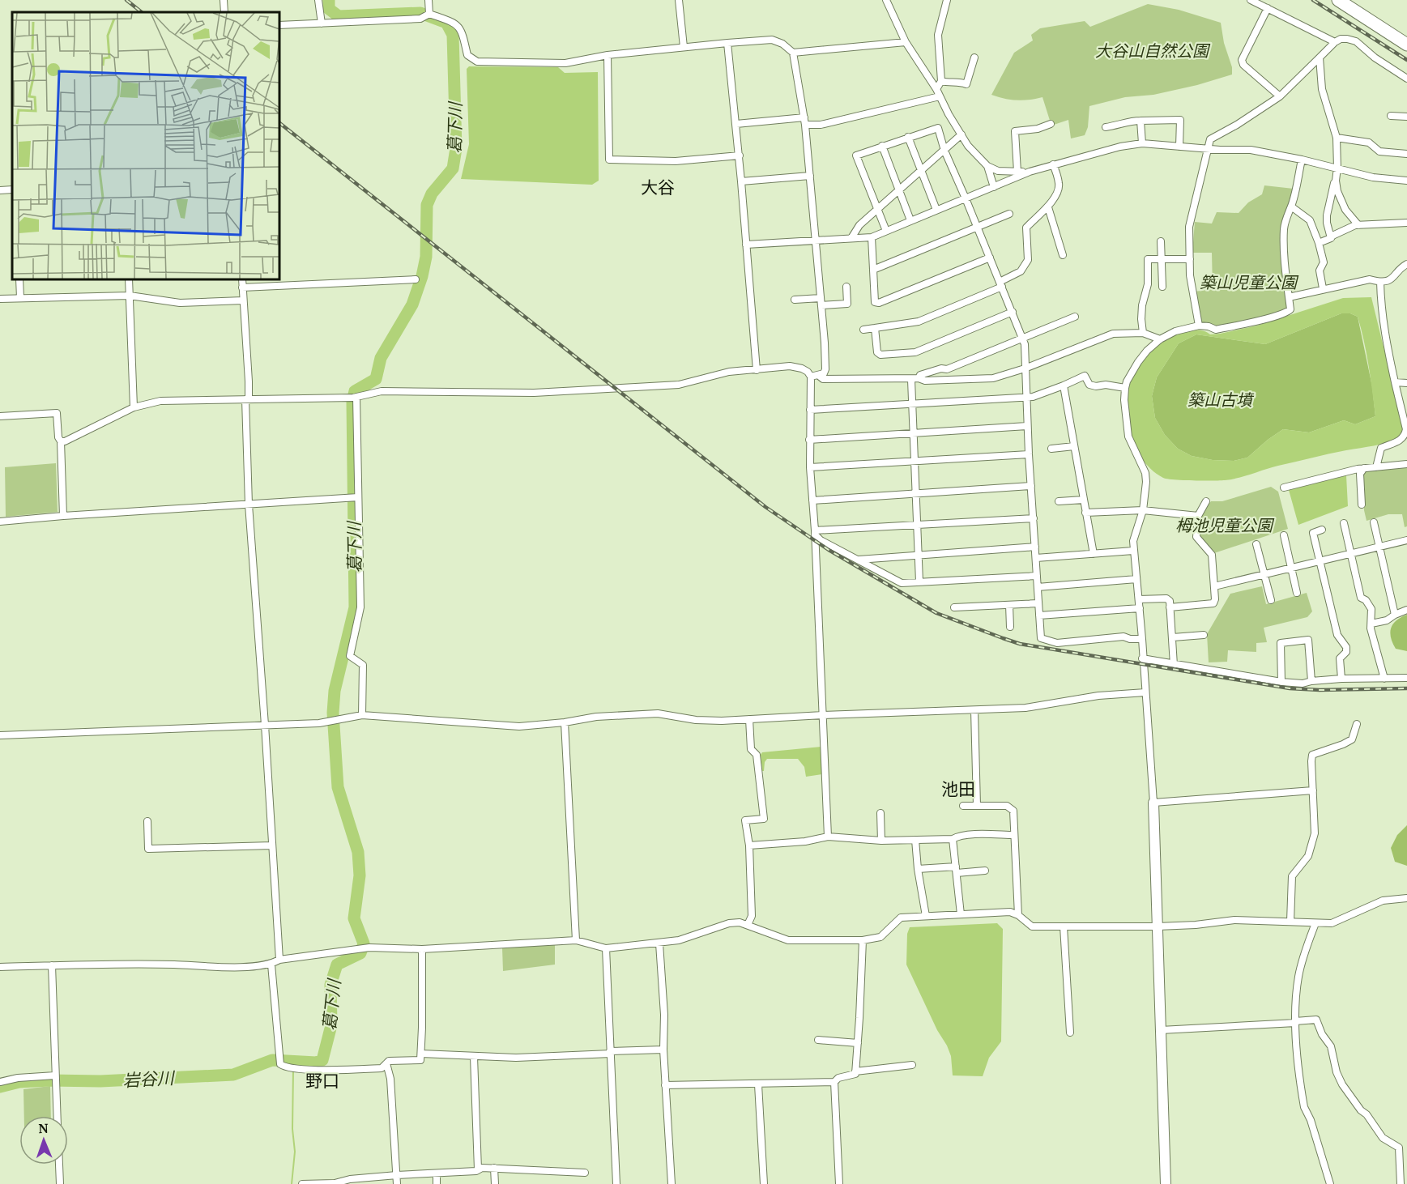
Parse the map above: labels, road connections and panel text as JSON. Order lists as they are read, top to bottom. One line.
{"districts":["大谷","池田","野口"],"water":["葛下川","岩谷川"],"parks":["大谷山自然公園","築山児童公園","築山古墳","栂池児童公園"],"north":"top"}
